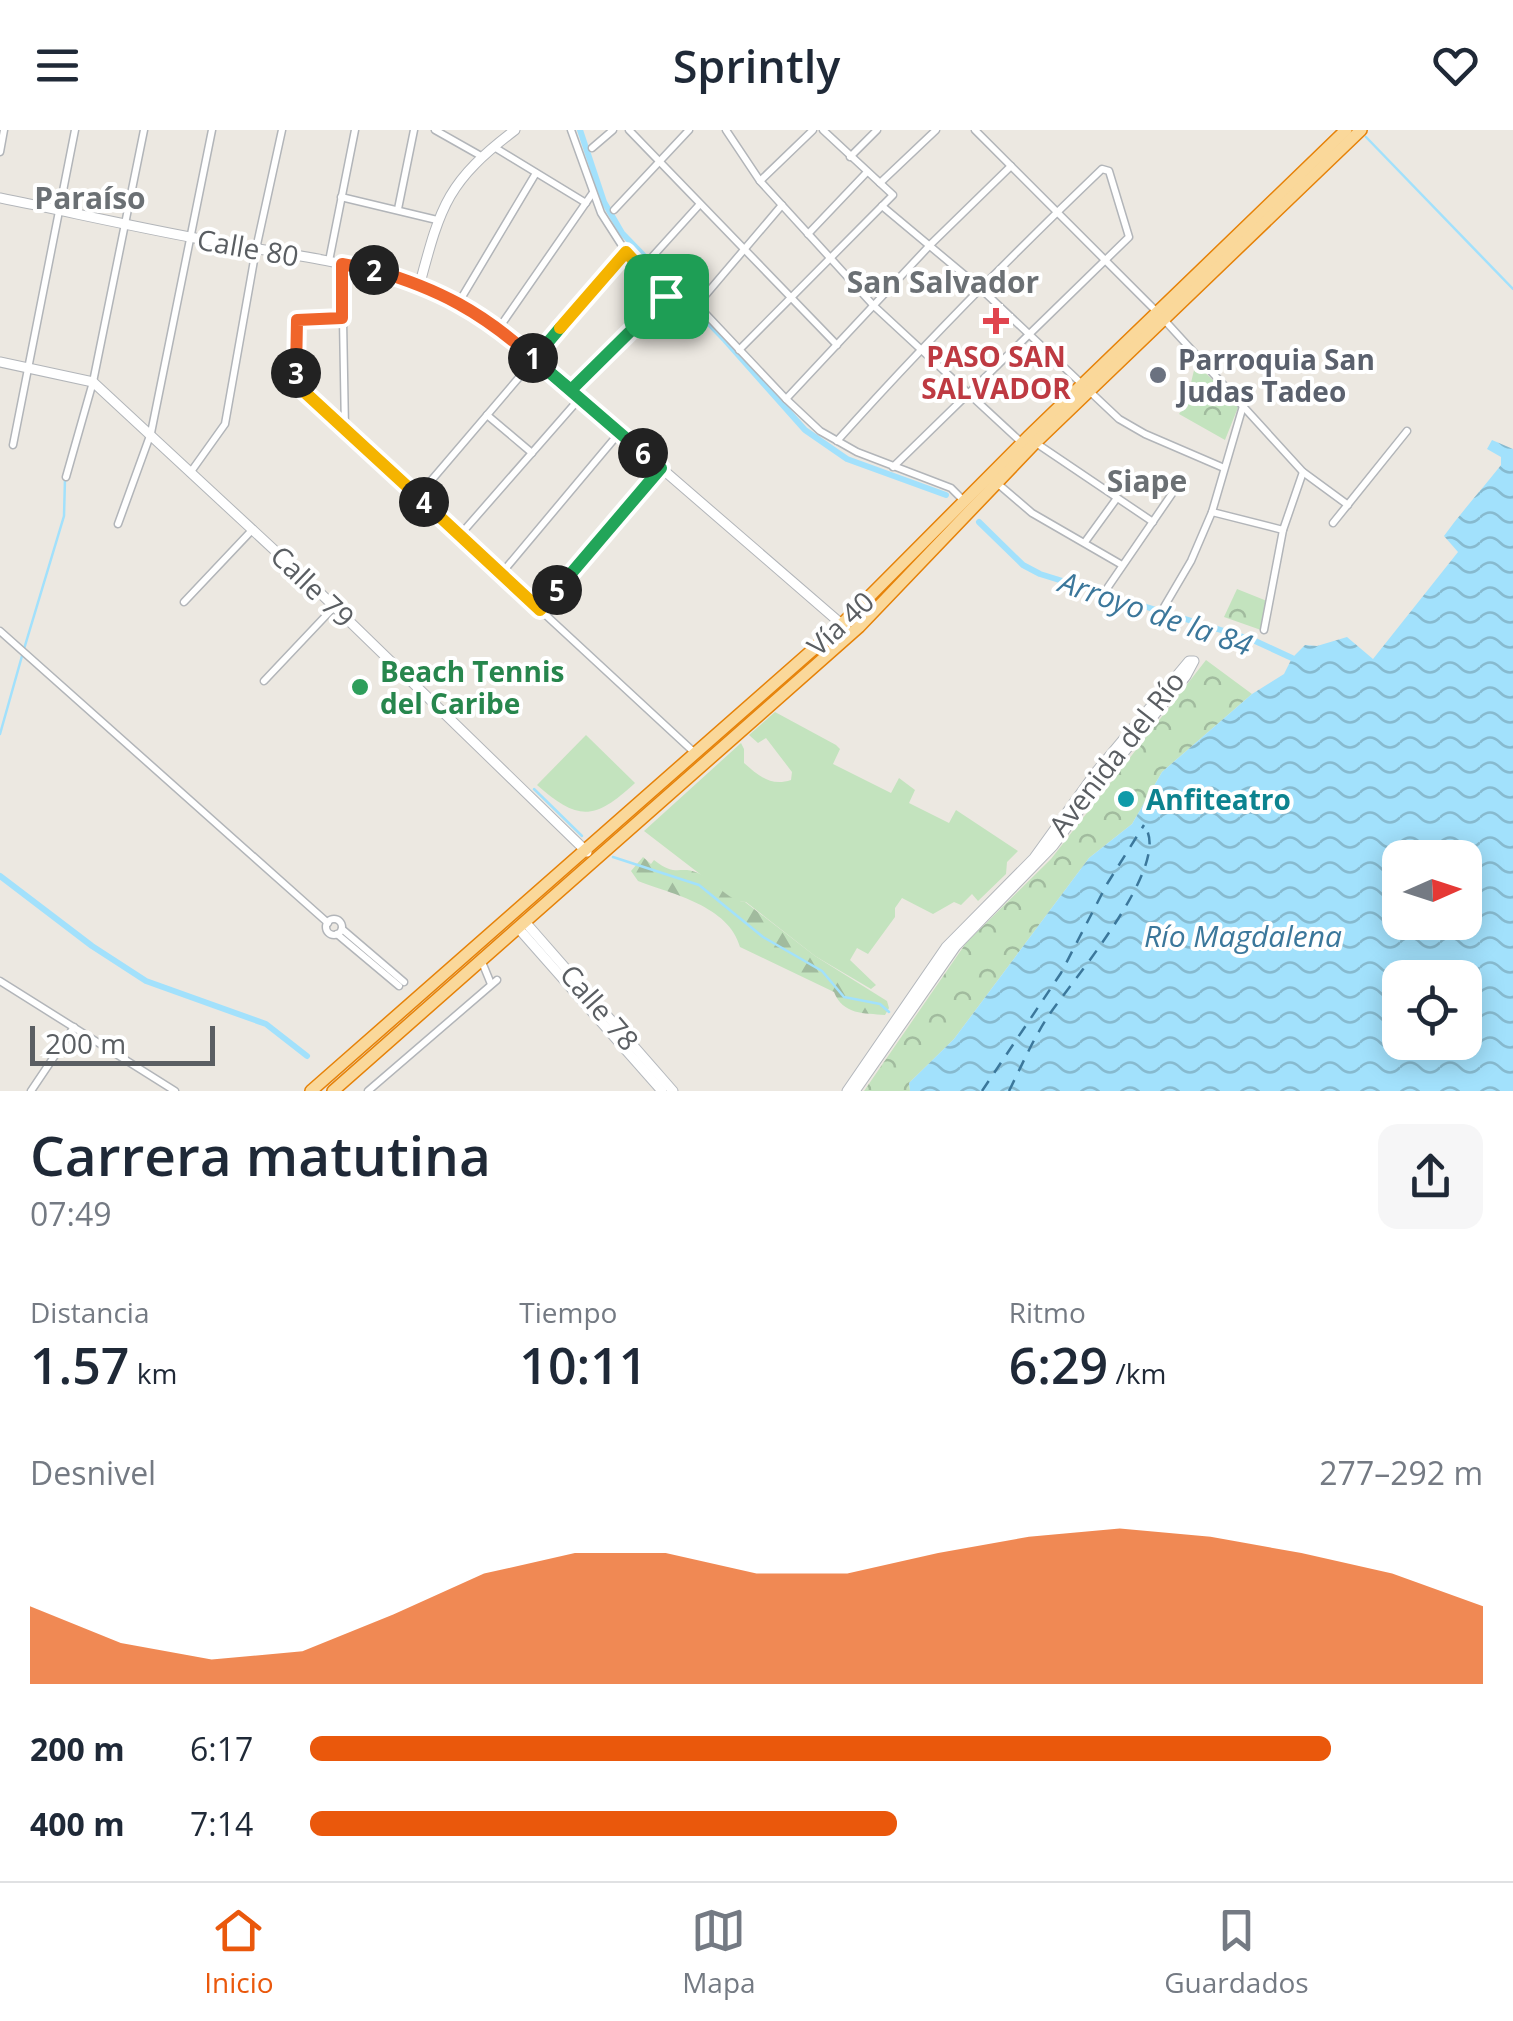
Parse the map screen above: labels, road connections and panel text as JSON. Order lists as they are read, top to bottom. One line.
{"streets":{"highway":["Vía 40"],"street":["Calle 80","Calle 79","Avenida del Río","Calle 78"]},"crossings":[["Calle 80","Vía 40"],["Calle 79","Vía 40"],["Vía 40","Calle 78"]],"districts":["Paraíso","San Salvador","Siape"],"water":["Arroyo de la 84","Río Magdalena"],"places":{"health":["PASO SAN SALVADOR"],"other":["Parroquia San Judas Tadeo","Beach Tennis del Caribe","Anfiteatro"]},"scale_bar":"200 m","north":"right","page":{"header":"Sprintly","pins":["2","1","3","6","4","5"],"scale":"200 m","heading":["Carrera matutina","07:49"],"stats":[["Distancia","1.57 km"],["Tiempo","10:11"],["Ritmo","6:29 /km"]],"chart":["Desnivel","277–292 m"],"list":[{"name":"200 m","note":"6:17"},{"name":"400 m","note":"7:14"}],"tabs":["Inicio","Mapa","Guardados"]}}
